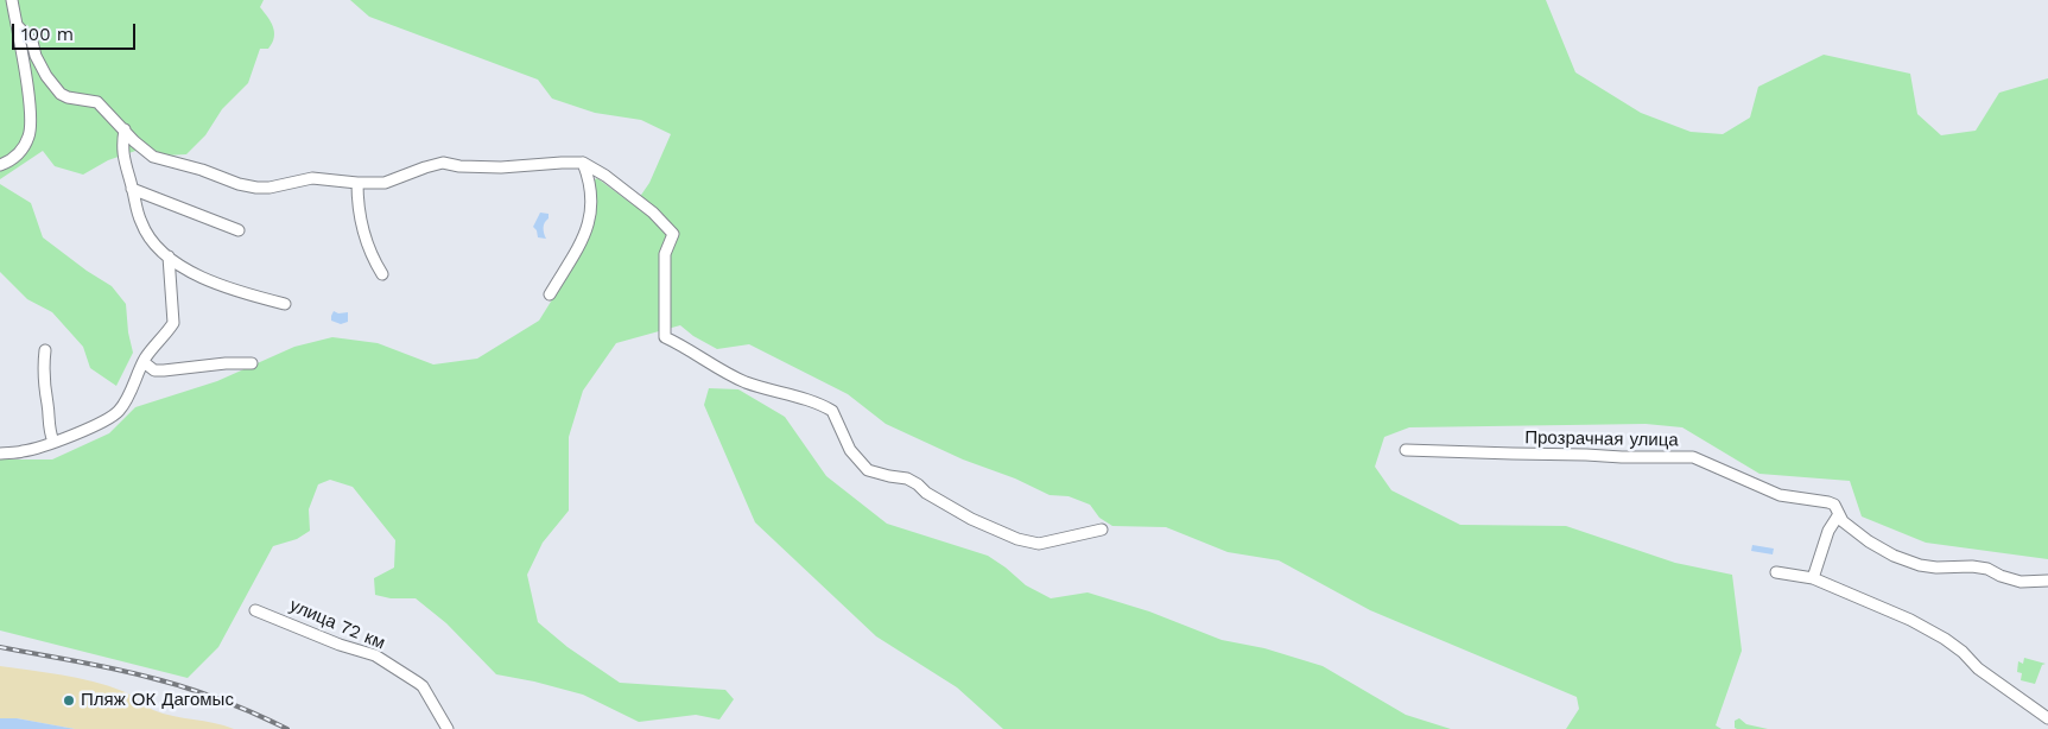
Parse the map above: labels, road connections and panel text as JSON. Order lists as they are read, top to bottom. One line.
{"streets":{"street":["Прозрачная улица","улица 72 км"]},"places":["Пляж ОК Дагомыс"],"scale_bar":"100 m"}
